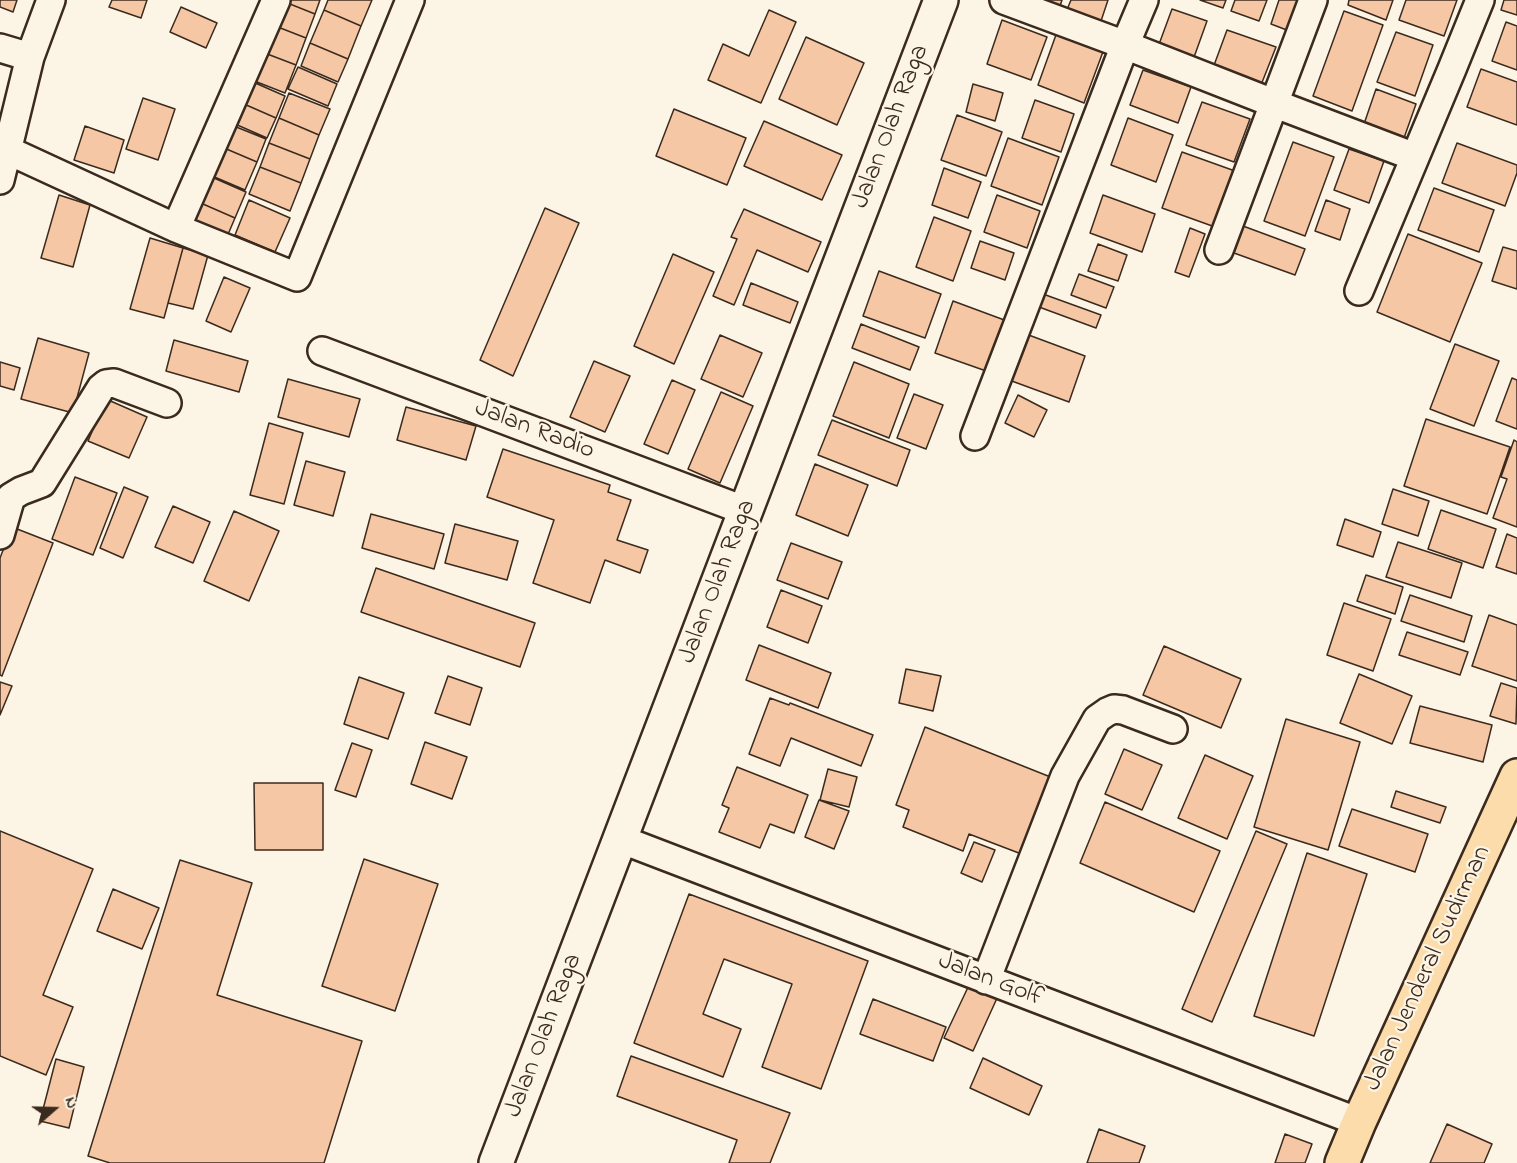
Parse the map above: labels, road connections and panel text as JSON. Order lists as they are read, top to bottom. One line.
{"streets":{"main road":["Jalan Jenderal Sudirman"],"street":["Jalan Olah Raga","Jalan Radio","Jalan Golf"]},"crossings":[["Jalan Olah Raga","Jalan Radio"],["Jalan Olah Raga","Jalan Golf"],["Jalan Jenderal Sudirman","Jalan Golf"]],"north":"right"}
